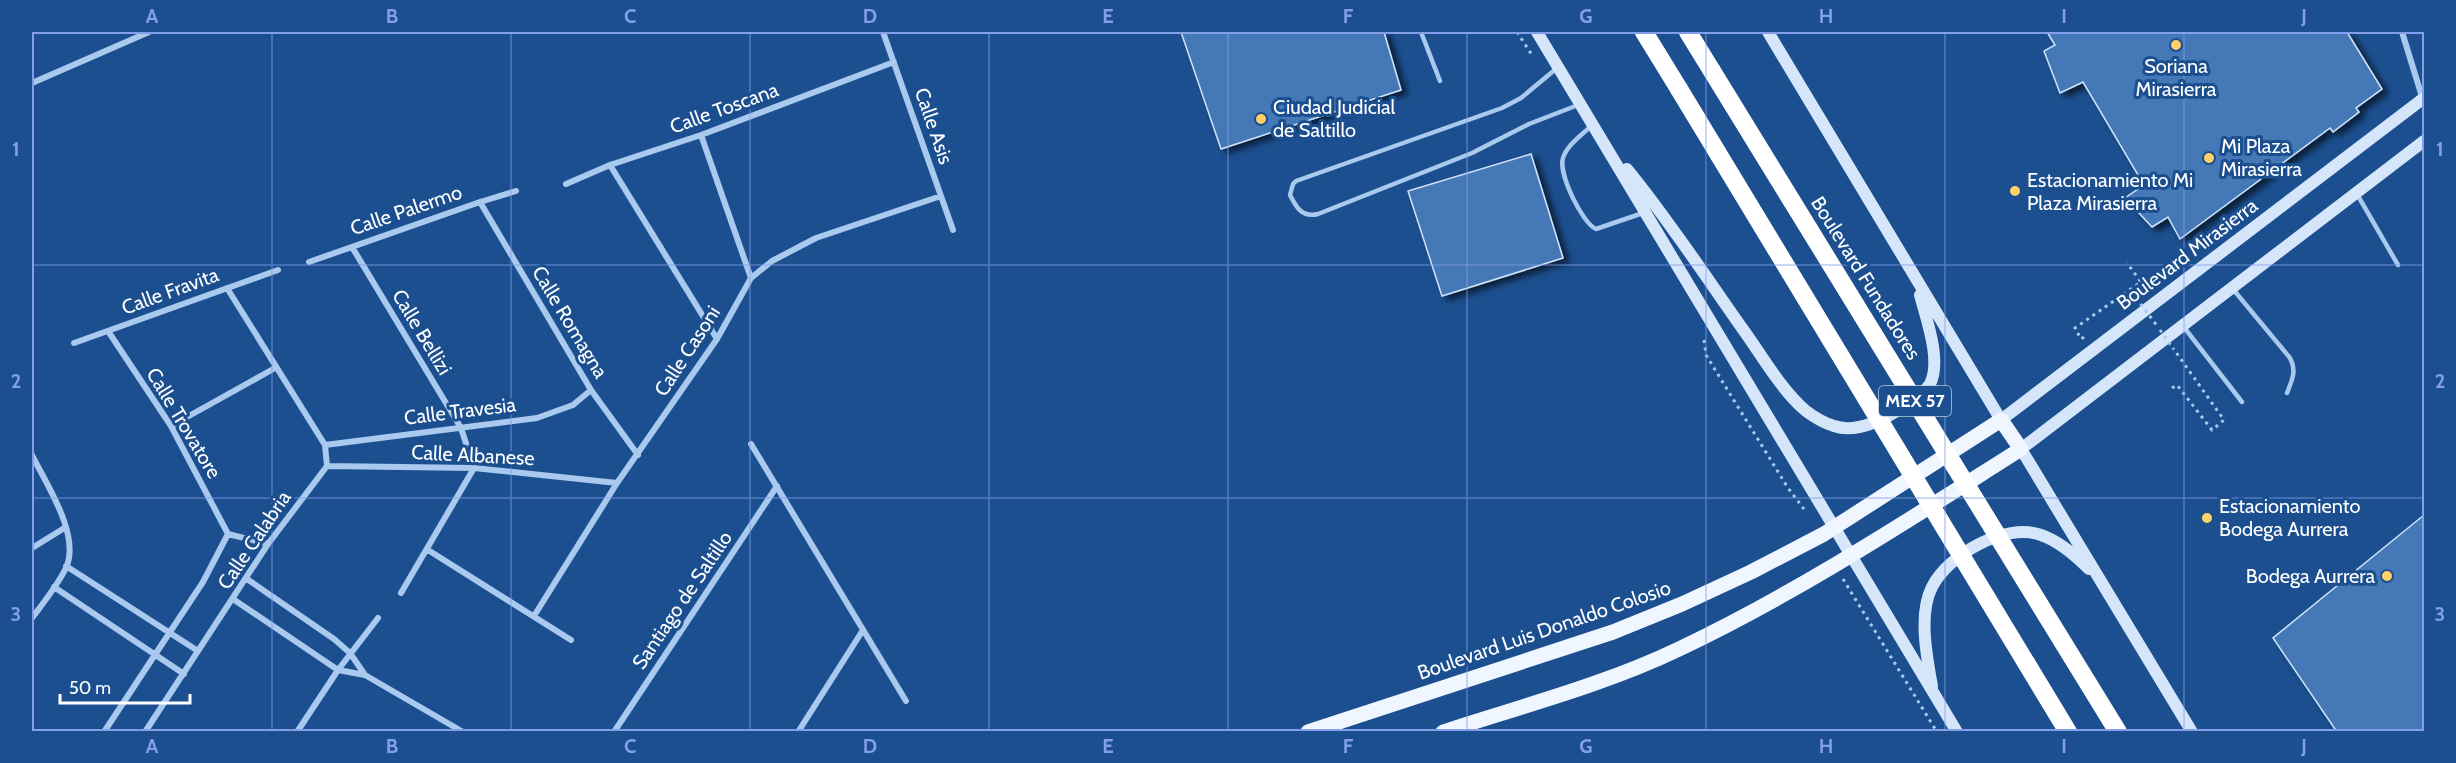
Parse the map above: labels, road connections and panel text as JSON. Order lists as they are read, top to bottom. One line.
{"streets":{"highway":["Boulevard Fundadores","MEX 57"],"main road":["Boulevard Mirasierra","Boulevard Luis Donaldo Colosio"],"street":["Calle Toscana","Calle Asis","Calle Palermo","Calle Fravita","Calle Romagna","Calle Bellizi","Calle Casoni","Calle Travesia","Calle Trovatore","Calle Albanese","Calle Calabria","Santiago de Saltillo"]},"crossings":[["Calle Toscana","Calle Asis"],["Calle Asis","Calle Casoni"],["Calle Palermo","Calle Romagna"],["Calle Palermo","Calle Bellizi"],["Boulevard Mirasierra","Boulevard Luis Donaldo Colosio"],["Calle Fravita","Calle Trovatore"],["Calle Romagna","Calle Casoni"],["Calle Romagna","Calle Travesia"],["Calle Bellizi","Calle Travesia"],["Calle Bellizi","Calle Albanese"],["Calle Casoni","Calle Albanese"],["Calle Trovatore","Calle Calabria"],["Calle Albanese","Calle Calabria"]],"places":["Soriana Mirasierra","Ciudad Judicial de Saltillo","Mi Plaza Mirasierra","Estacionamiento Mi Plaza Mirasierra","Estacionamiento Bodega Aurrera","Bodega Aurrera"],"scale_bar":"50 m","grid":{"columns":["A","B","C","D","E","F","G","H","I","J"],"rows":["1","2","3"]}}
